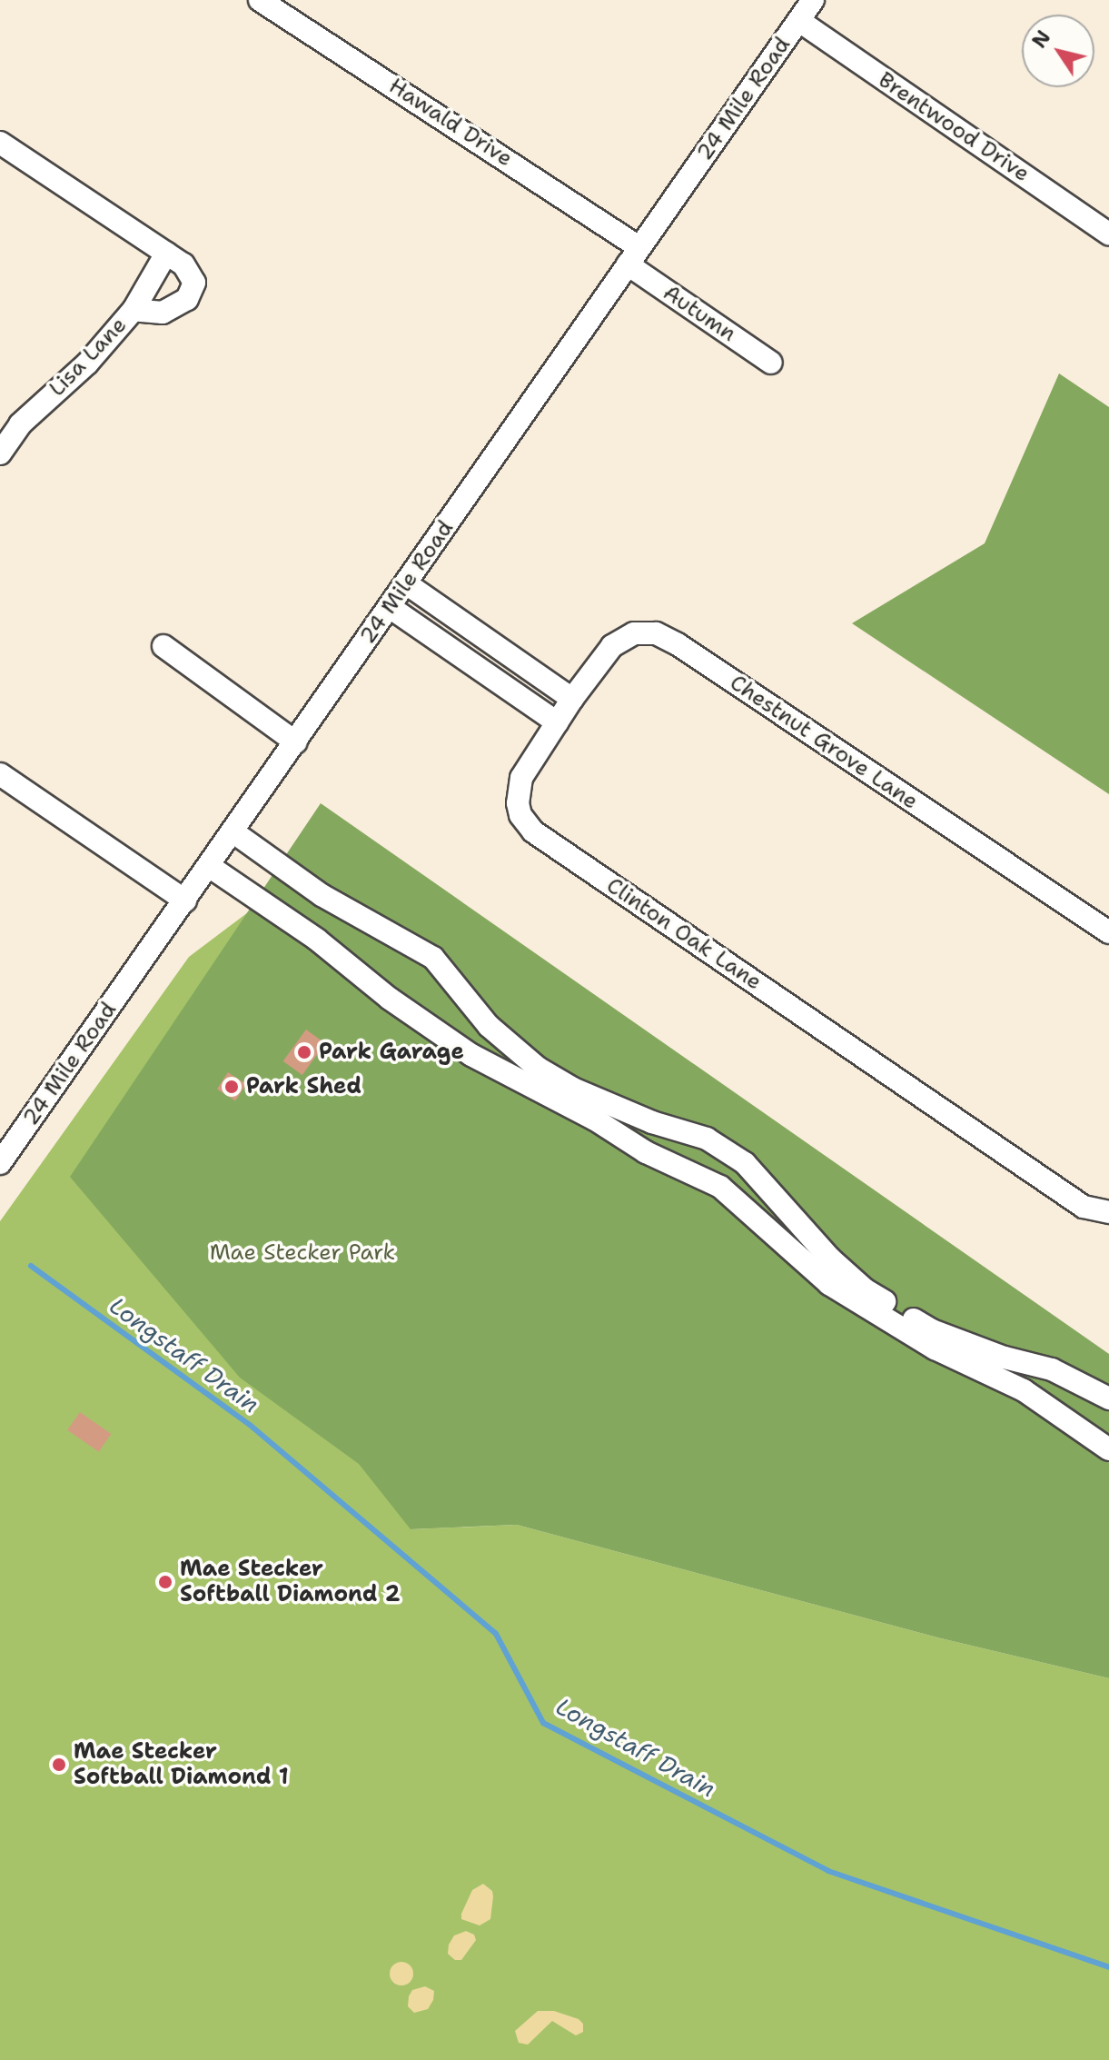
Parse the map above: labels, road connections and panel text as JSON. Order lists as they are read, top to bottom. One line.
{"streets":{"street":["24 Mile Road","Hawald Drive","Brentwood Drive","Autumn","Lisa Lane","Chestnut Grove Lane","Clinton Oak Lane"]},"crossings":[["24 Mile Road","Hawald Drive"],["24 Mile Road","Brentwood Drive"],["24 Mile Road","Autumn"],["Hawald Drive","Autumn"],["Chestnut Grove Lane","Clinton Oak Lane"]],"water":["Longstaff Drain"],"parks":["Mae Stecker Park"],"places":["Park Garage","Park Shed","Mae Stecker Softball Diamond 2","Mae Stecker Softball Diamond 1"],"north":"top left"}
